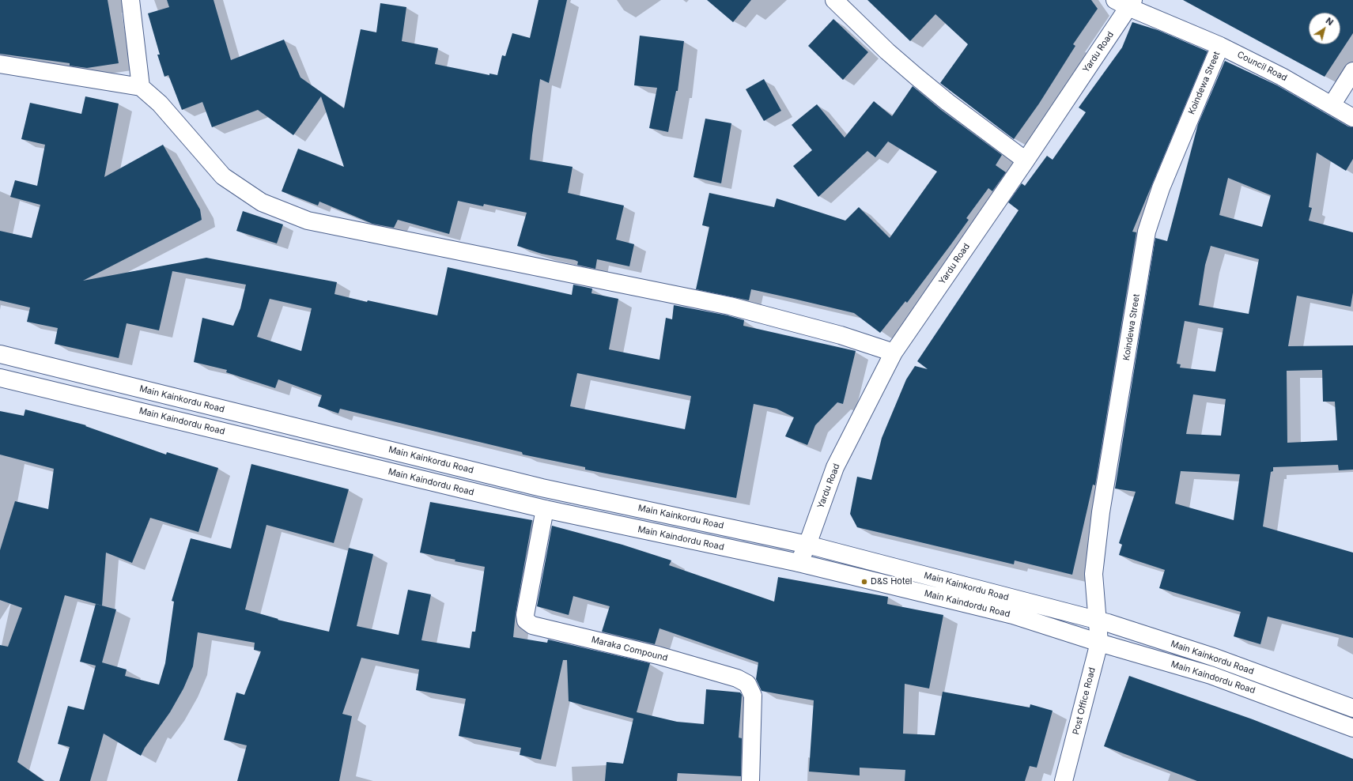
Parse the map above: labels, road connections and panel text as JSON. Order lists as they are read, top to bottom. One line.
{"streets":{"street":["Yardu Road","Council Road","Koindewa Street","Main Kainkordu Road","Main Kaindordu Road","Maraka Compound","Post Office Road"]},"crossings":[["Yardu Road","Council Road"],["Yardu Road","Main Kainkordu Road"],["Yardu Road","Main Kaindordu Road"],["Council Road","Koindewa Street"],["Koindewa Street","Main Kainkordu Road"],["Koindewa Street","Post Office Road"],["Main Kainkordu Road","Post Office Road"],["Main Kaindordu Road","Maraka Compound"],["Main Kaindordu Road","Post Office Road"]],"places":["D&S Hotel"],"north":"top right"}
